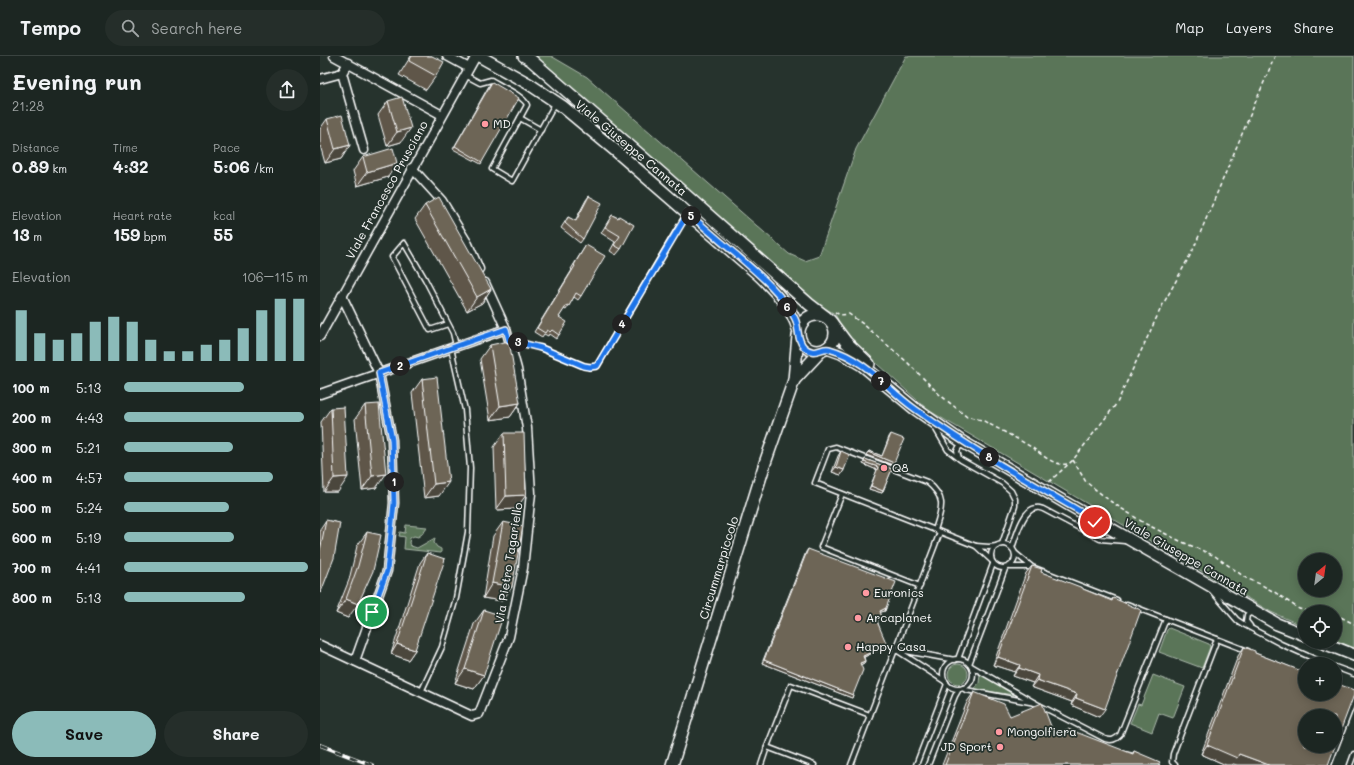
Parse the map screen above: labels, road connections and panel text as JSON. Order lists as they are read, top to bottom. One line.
{"streets":{"street":["Viale Giuseppe Cannata","Viale Francesco Prusciano","Via Pietro Tagariello","Circummarpiccolo"]},"crossings":[["Viale Giuseppe Cannata","Circummarpiccolo"],["Viale Francesco Prusciano","Via Pietro Tagariello"]],"places":["MD","Q8","Euronics","Arcaplanet","Happy Casa","Mongolfiera","JD Sport"],"north":"top right","page":{"header":"Tempo","search":"Search here","nav":["Map","Layers","Share"],"heading":["Evening run","21:28"],"stats":[["Distance","0.89 km"],["Time","4:32"],["Pace","5:06 /km"],["Elevation","13 m"],["Heart rate","159 bpm"],["kcal","55"]],"pins":["5","6","4","3","2","7","8","1"],"chart":["Elevation","106–115 m"],"list":[{"name":"100 m","note":"5:13"},{"name":"200 m","note":"4:43"},{"name":"300 m","note":"5:21"},{"name":"400 m","note":"4:57"},{"name":"500 m","note":"5:24"},{"name":"600 m","note":"5:19"},{"name":"700 m","note":"4:41"},{"name":"800 m","note":"5:13"}],"map_buttons":["+","−"],"buttons":["Save","Share"]}}
